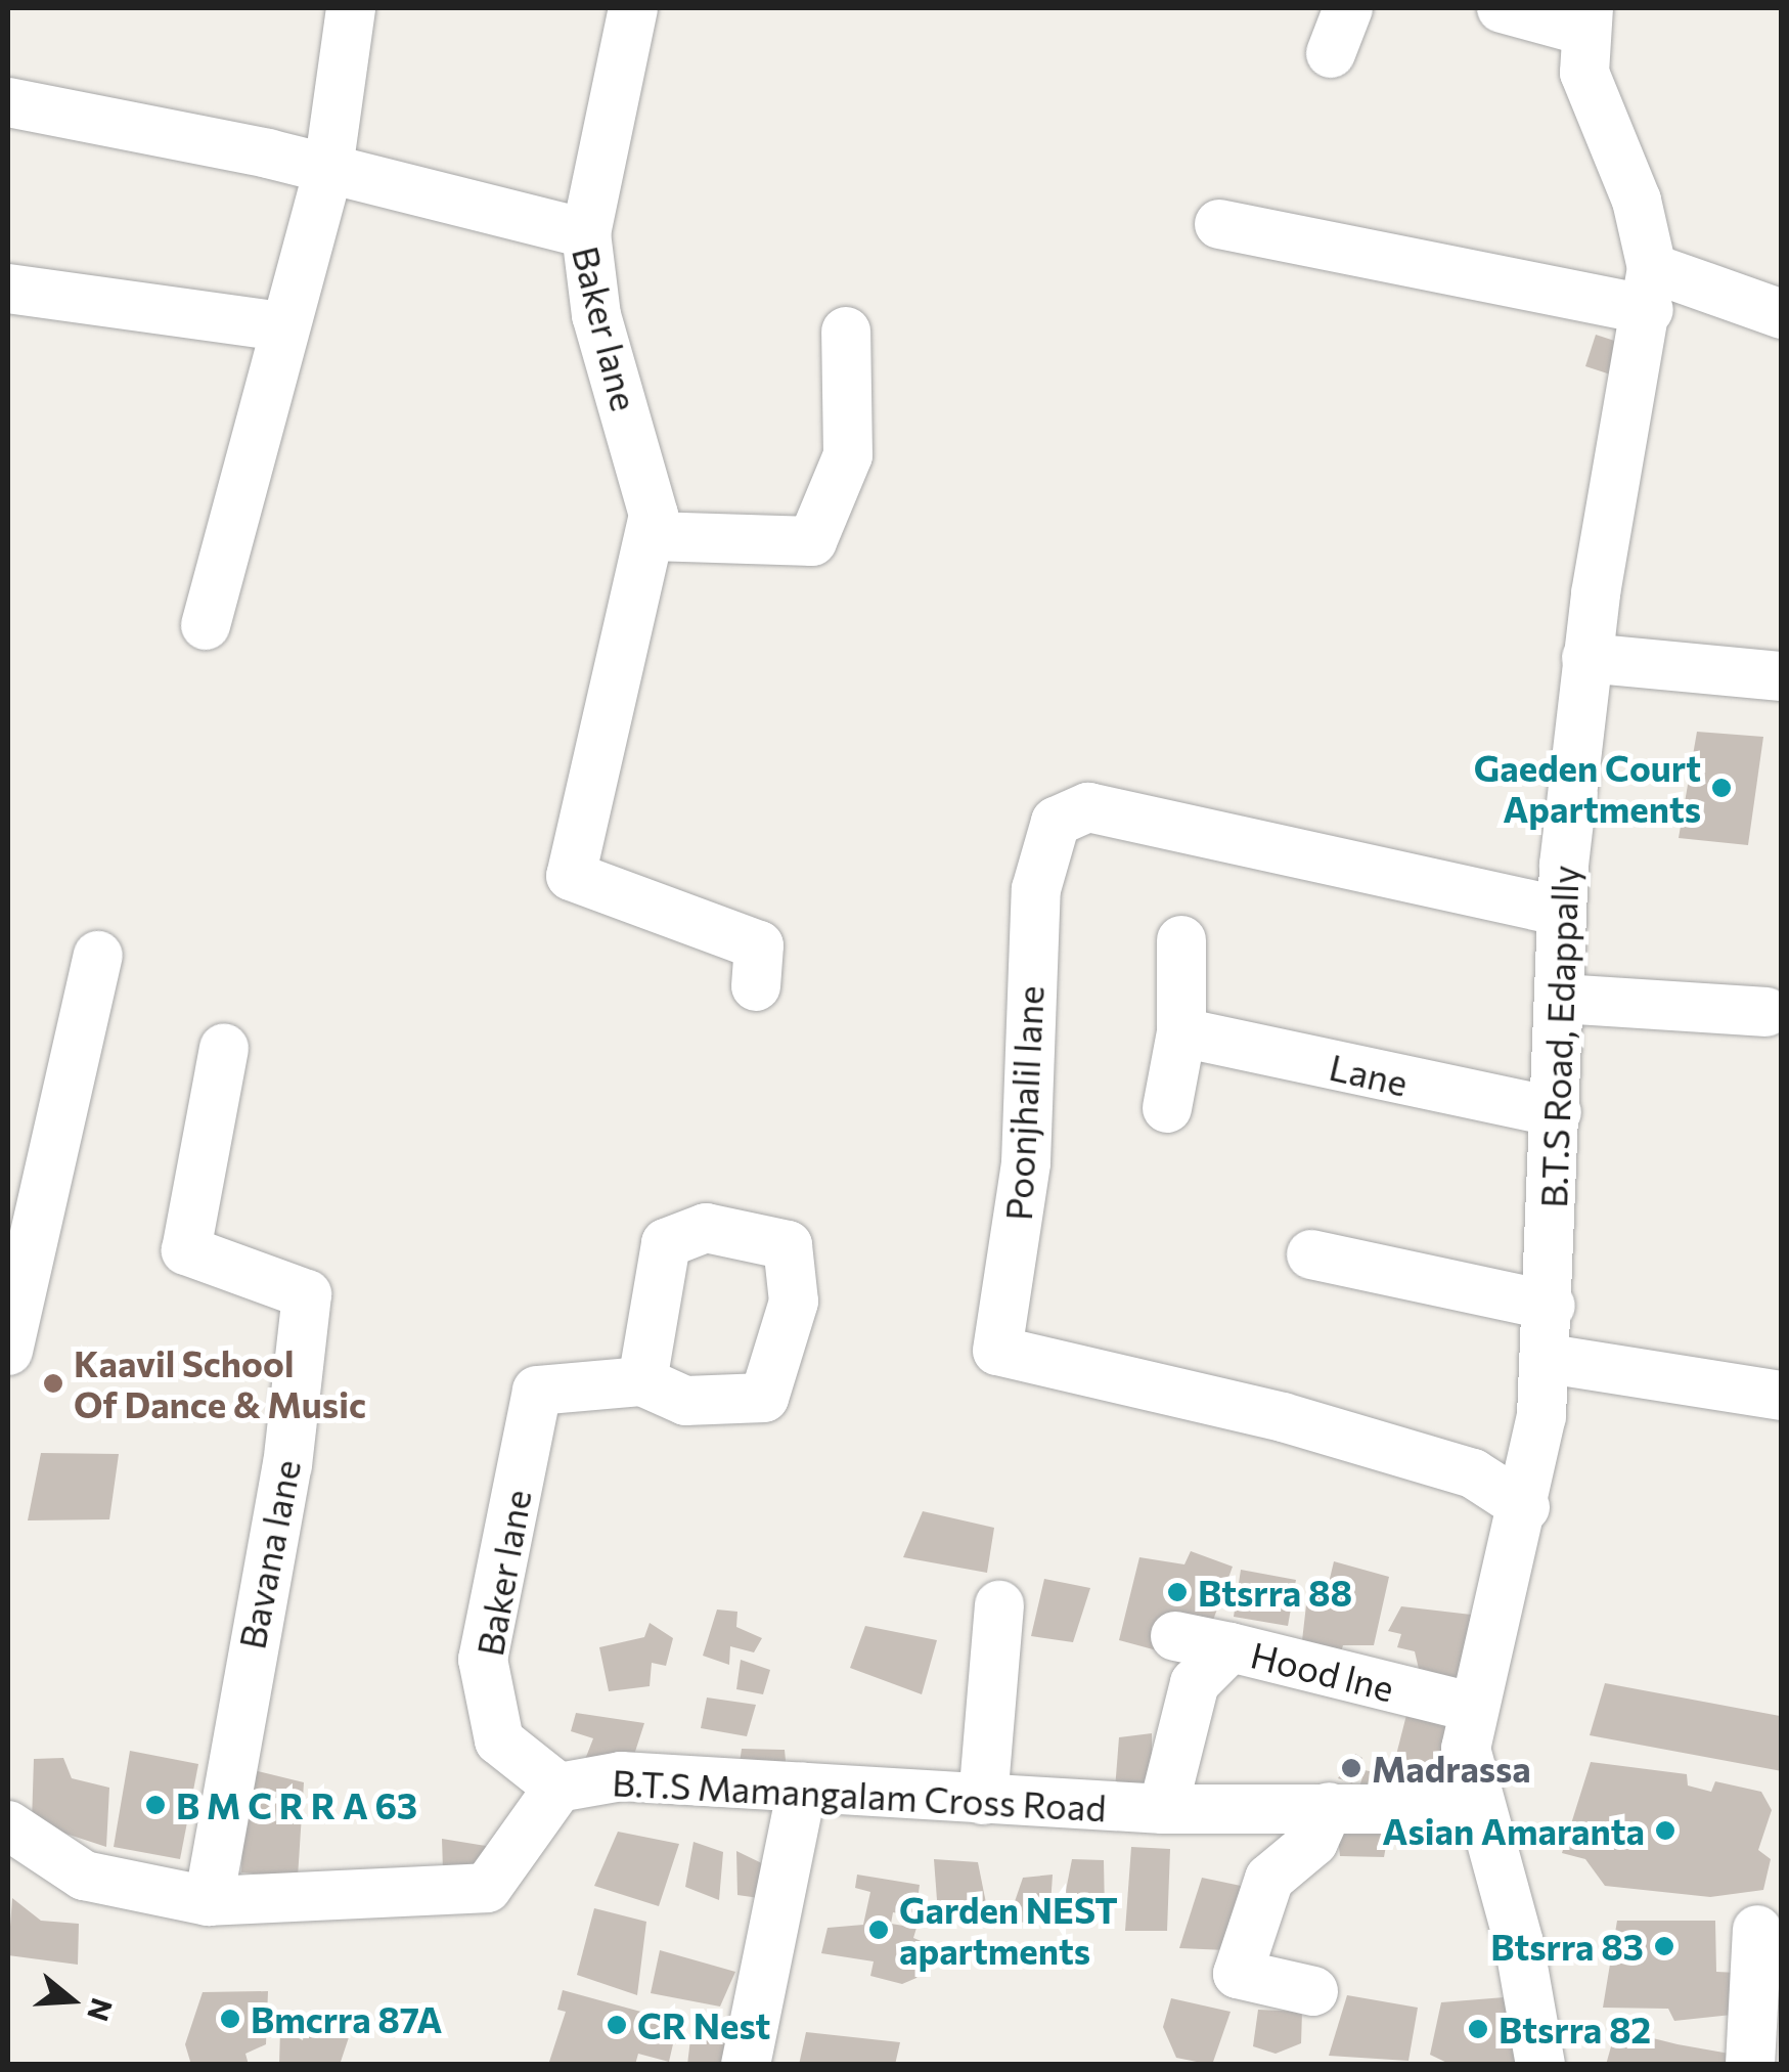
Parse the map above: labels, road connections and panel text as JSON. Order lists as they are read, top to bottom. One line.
{"streets":{"street":["Baker lane","B.T.S Road, Edappally","Lane","Poonjhalil lane","Bavana lane","Hood lne","B.T.S Mamangalam Cross Road"]},"crossings":[["Baker lane","B.T.S Mamangalam Cross Road"],["B.T.S Road, Edappally","Lane"],["B.T.S Road, Edappally","Poonjhalil lane"],["B.T.S Road, Edappally","Hood lne"],["B.T.S Road, Edappally","B.T.S Mamangalam Cross Road"],["Bavana lane","B.T.S Mamangalam Cross Road"],["Hood lne","B.T.S Mamangalam Cross Road"]],"places":["Gaeden Court Apartments","Kaavil School Of Dance & Music","Btsrra 88","Madrassa","B M C R R A 63","Asian Amaranta","Garden NEST apartments","Btsrra 83","Bmcrra 87A","CR Nest","Btsrra 82"],"north":"right"}
